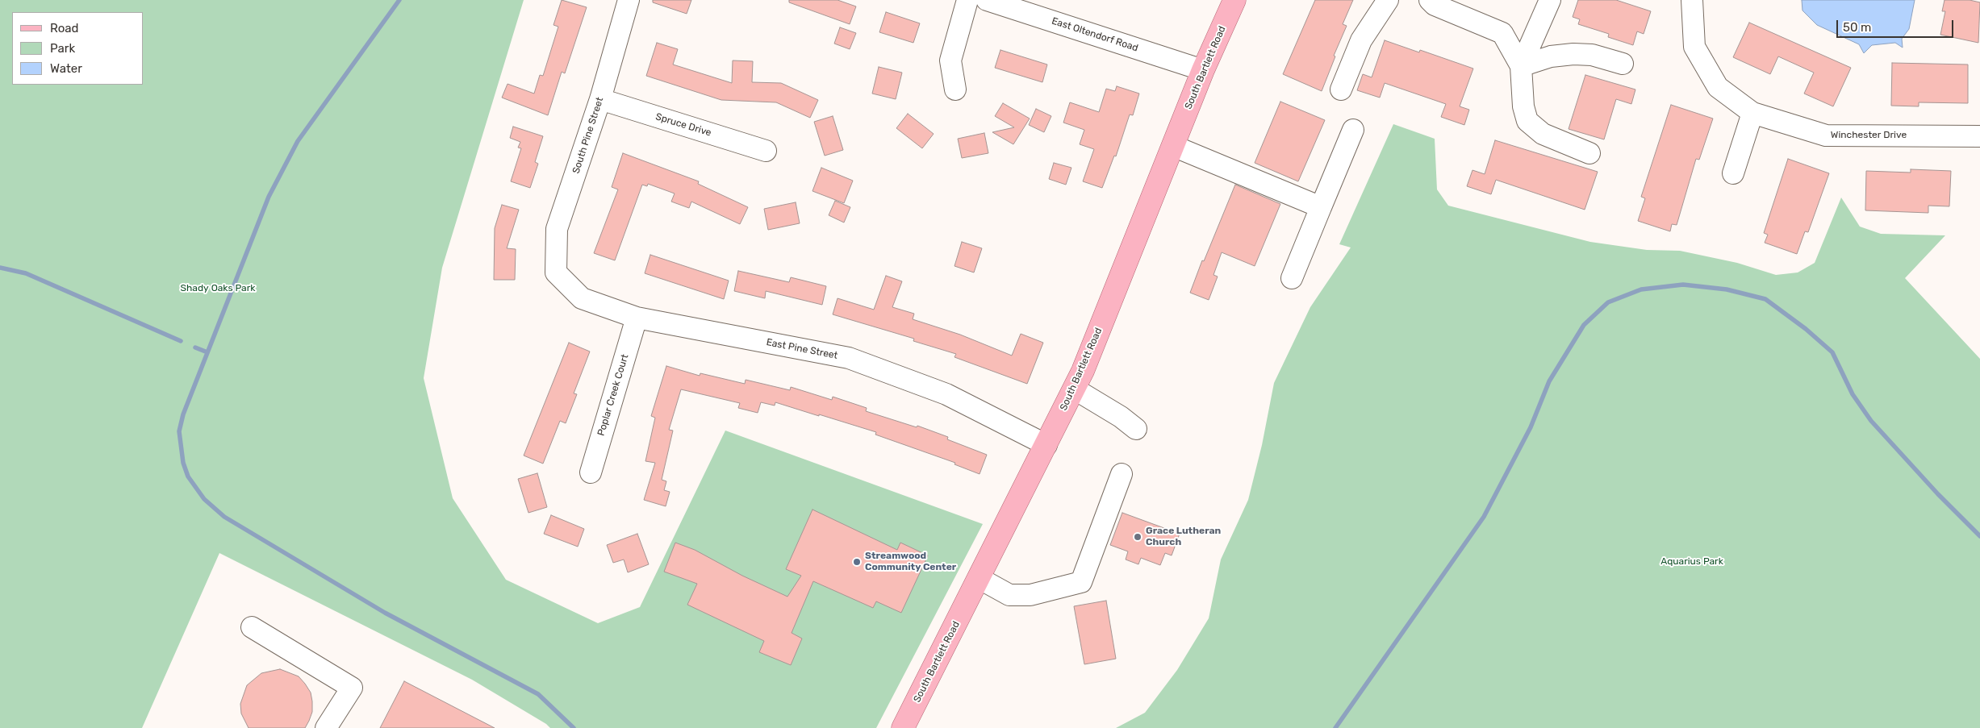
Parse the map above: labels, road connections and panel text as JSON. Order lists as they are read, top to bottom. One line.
{"streets":{"main road":["South Bartlett Road"],"street":["East Oltendorf Road","Spruce Drive","South Pine Street","Winchester Drive","East Pine Street","Poplar Creek Court"]},"crossings":[["East Oltendorf Road","South Bartlett Road"],["South Bartlett Road","East Pine Street"],["Spruce Drive","South Pine Street"],["South Pine Street","East Pine Street"],["East Pine Street","Poplar Creek Court"]],"parks":["Shady Oaks Park","Aquarius Park"],"places":["Grace Lutheran Church","Streamwood Community Center"],"legend":["Road","Park","Water"],"scale_bar":"50 m"}
